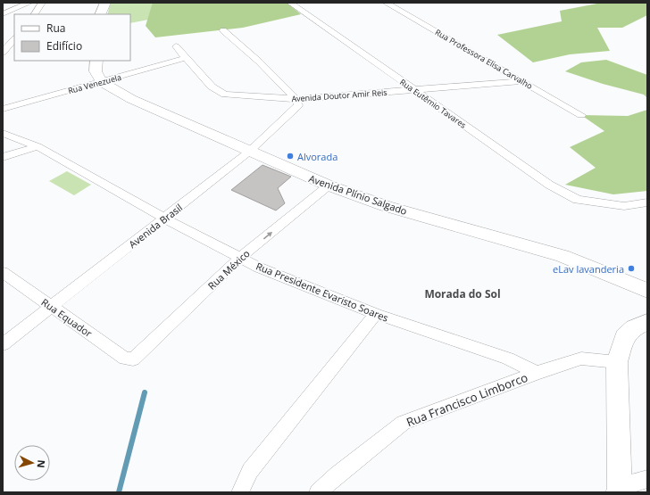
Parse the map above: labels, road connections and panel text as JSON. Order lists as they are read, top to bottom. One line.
{"streets":{"street":["Rua Professora Elisa Carvalho","Rua Venezuela","Avenida Doutor Amir Reis","Rua Eutêmio Tavares","Avenida Plínio Salgado","Avenida Brasil","Rua México","Rua Presidente Evaristo Soares","Rua Equador","Rua Francisco Limborco"]},"crossings":[["Rua Professora Elisa Carvalho","Avenida Doutor Amir Reis"],["Rua Venezuela","Avenida Doutor Amir Reis"],["Rua Venezuela","Avenida Plínio Salgado"],["Avenida Doutor Amir Reis","Rua Eutêmio Tavares"],["Avenida Doutor Amir Reis","Avenida Brasil"],["Avenida Plínio Salgado","Avenida Brasil"],["Avenida Plínio Salgado","Rua México"],["Avenida Brasil","Rua Presidente Evaristo Soares"],["Avenida Brasil","Rua Equador"],["Rua México","Rua Presidente Evaristo Soares"],["Rua México","Rua Equador"],["Rua Presidente Evaristo Soares","Rua Francisco Limborco"]],"one_way":["Rua México"],"districts":["Morada do Sol"],"places":["Alvorada","eLav lavanderia"],"legend":["Rua","Edifício"],"north":"right"}
